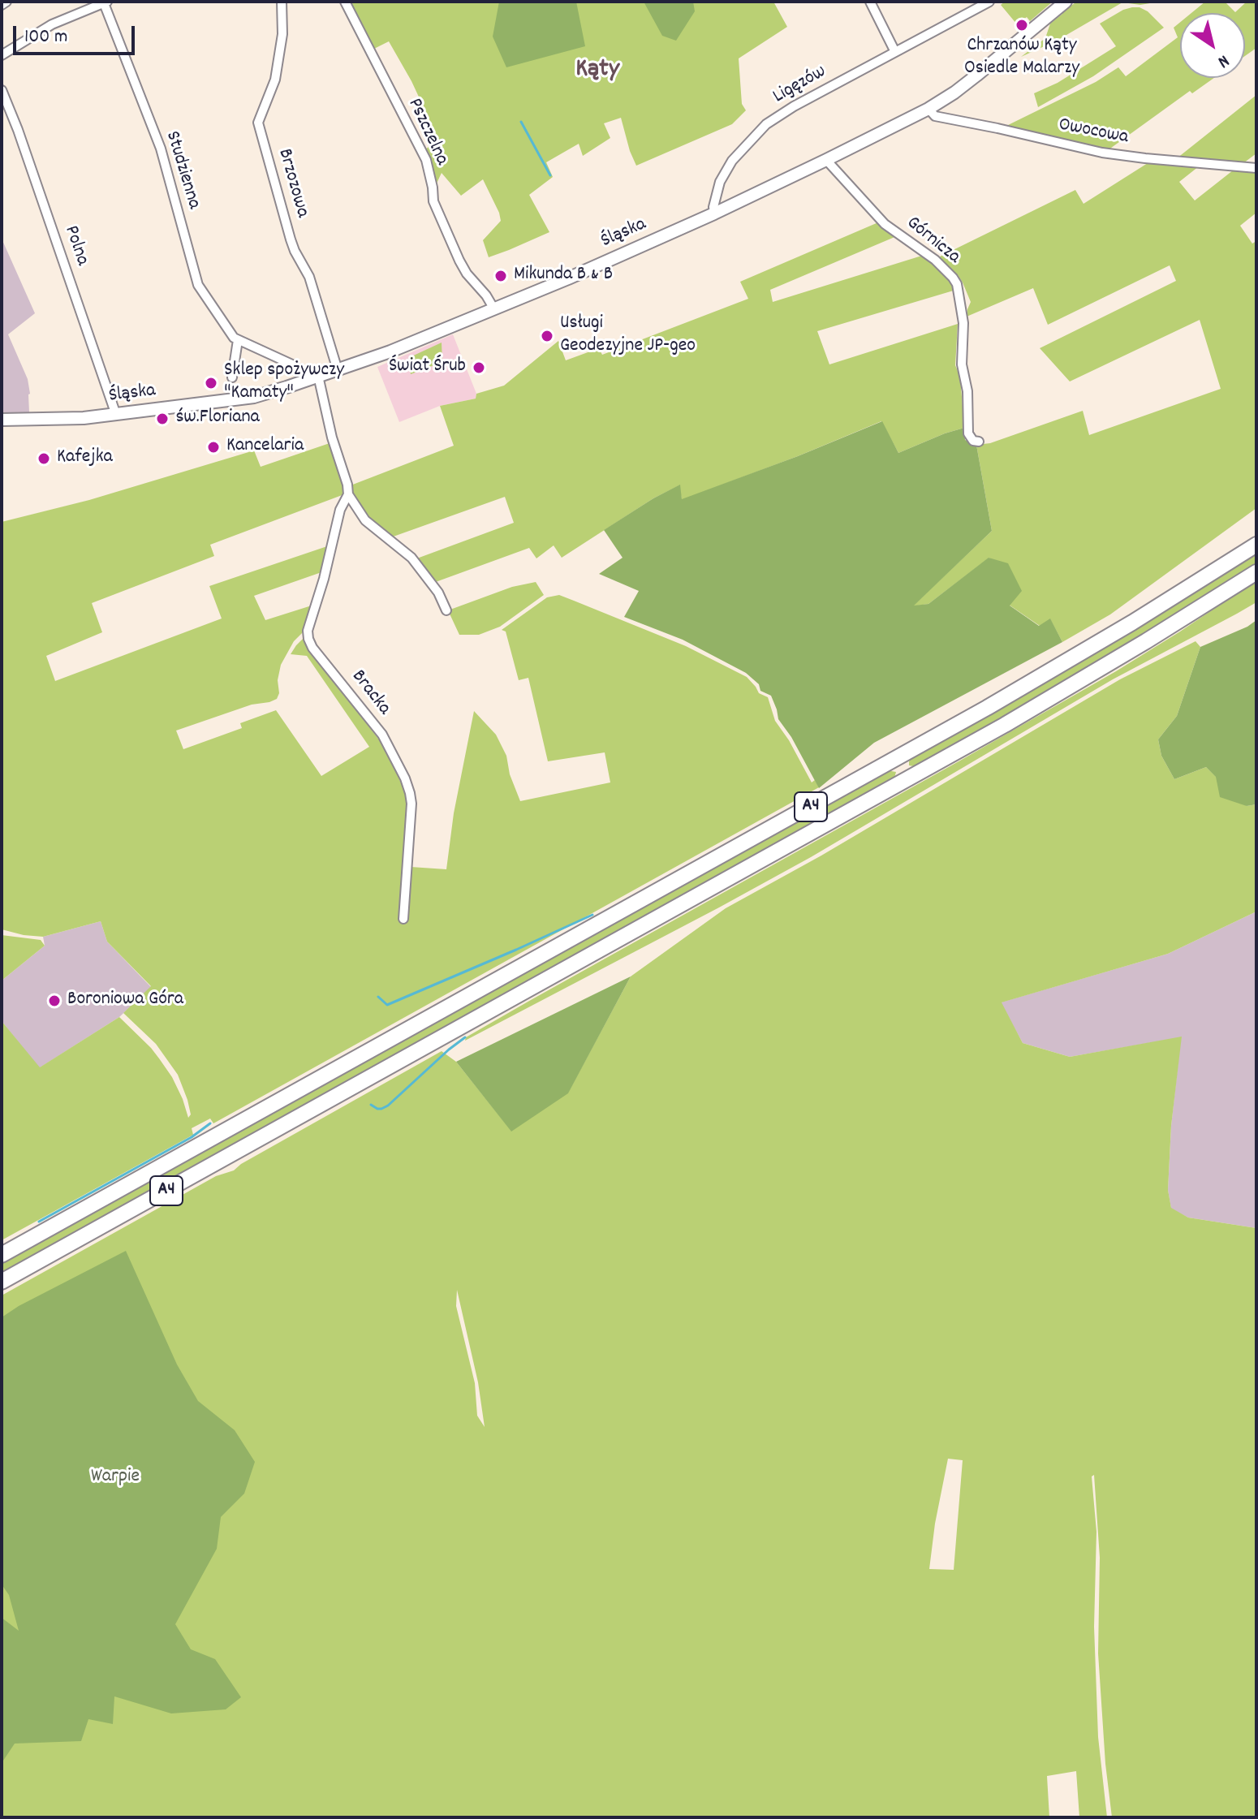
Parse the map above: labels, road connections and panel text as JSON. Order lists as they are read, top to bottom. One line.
{"streets":{"highway":["A4"],"main road":["Śląska"],"street":["Ligęzów","Pszczelna","Owocowa","Studzienna","Brzozowa","Górnicza","Polna","Bracka"]},"crossings":[["Ligęzów","Śląska"],["Pszczelna","Śląska"],["Owocowa","Śląska"],["Studzienna","Śląska"],["Brzozowa","Śląska"],["Śląska","Górnicza"],["Śląska","Polna"]],"districts":["Kąty"],"parks":["Warpie"],"places":["Chrzanów Kąty Osiedle Malarzy","Mikunda B & B","Usługi Geodezyjne JP-geo","Świat Śrub","Sklep spożywczy \"Kamaty\"","św.Floriana","Kancelaria","Kafejka","Boroniowa Góra"],"scale_bar":"100 m","north":"bottom right"}
